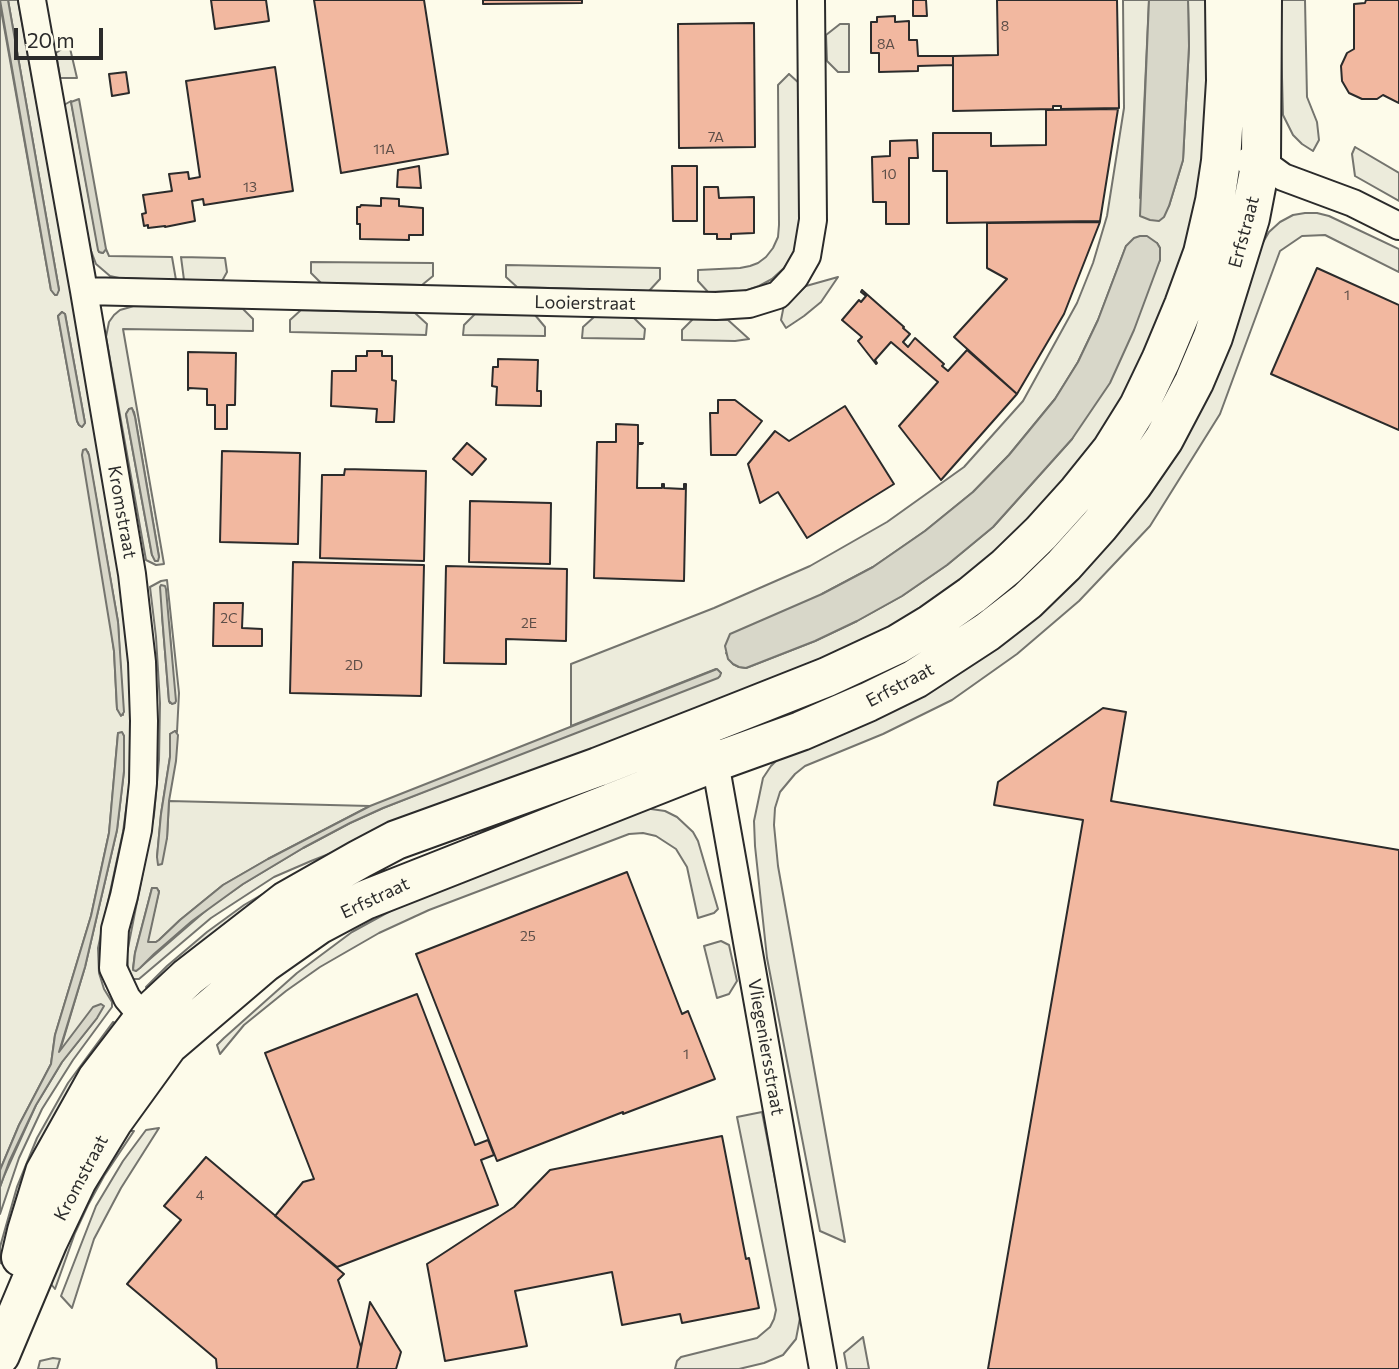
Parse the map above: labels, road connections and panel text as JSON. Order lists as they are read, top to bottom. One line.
{"streets":{"street":["Erfstraat","Looierstraat","Kromstraat","Vliegeniersstraat"]},"crossings":[["Erfstraat","Kromstraat"],["Erfstraat","Vliegeniersstraat"],["Looierstraat","Kromstraat"]],"house_numbers":["8","8A","7A","11A","10","13","1","2C","2E","2D","25","1","4"],"scale_bar":"20 m"}
